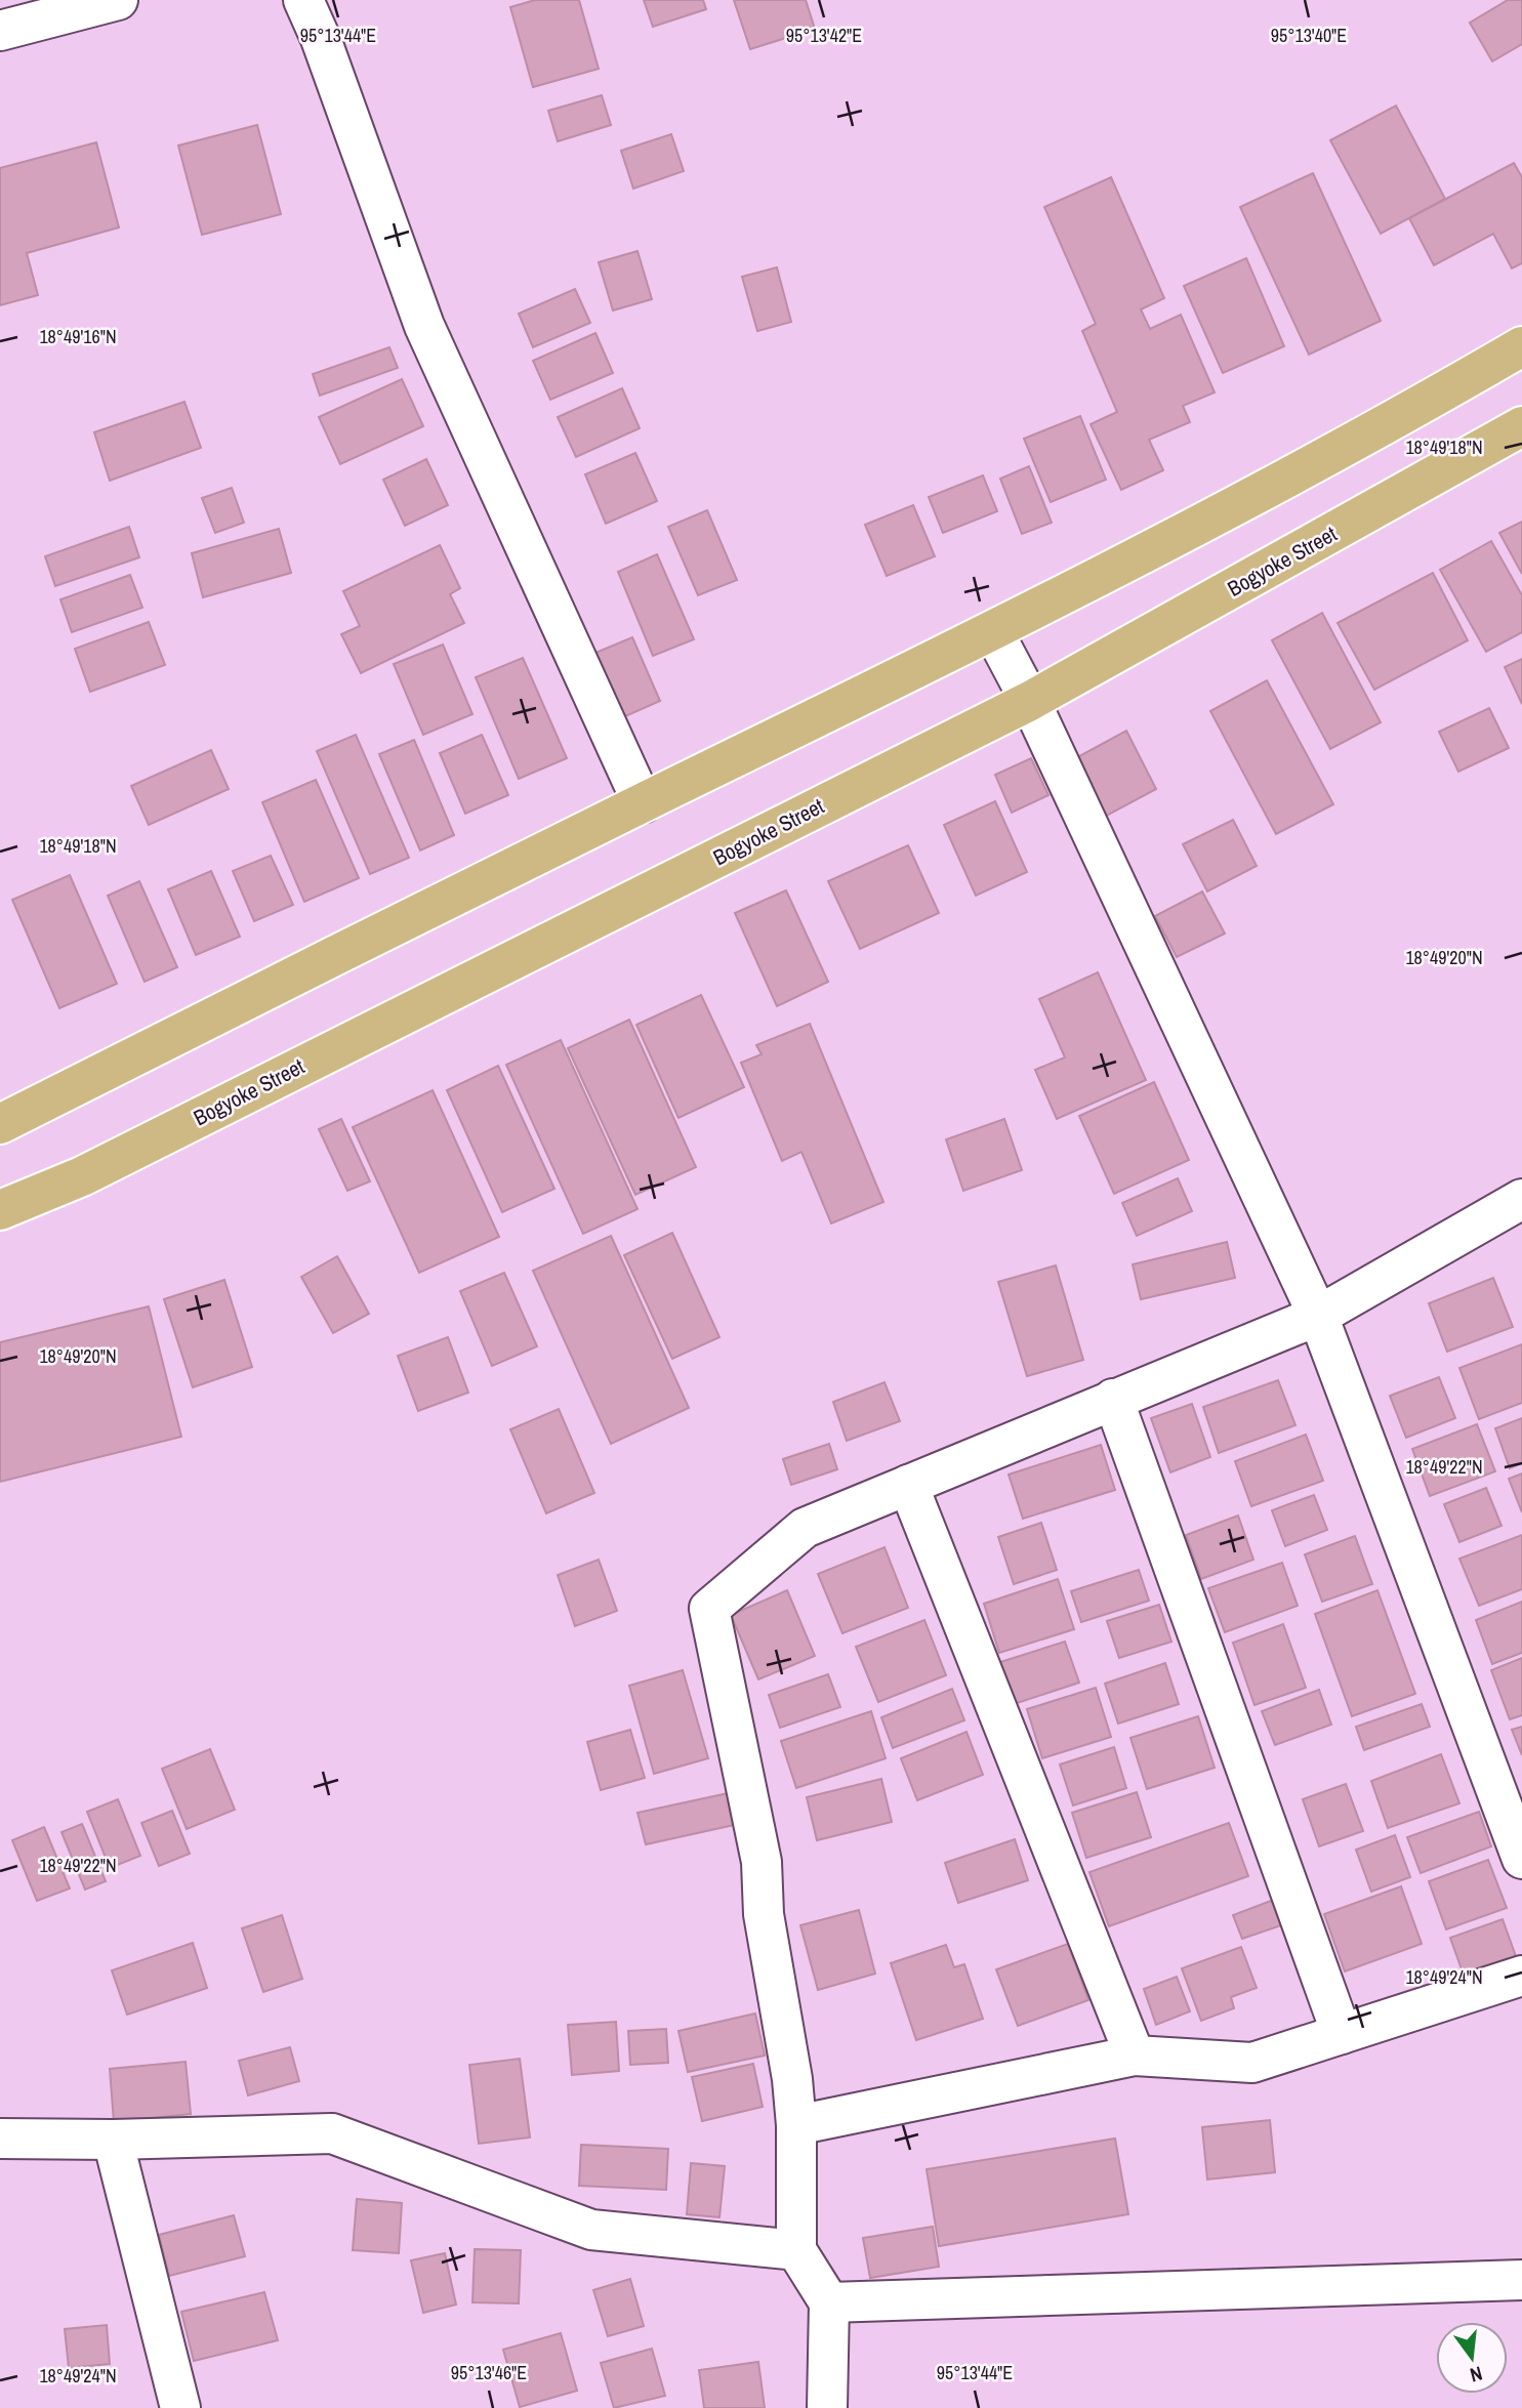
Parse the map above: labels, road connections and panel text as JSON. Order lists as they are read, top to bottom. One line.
{"streets":{"main road":["Bogyoke Street"]},"north":"bottom","coordinates":["95°13'44\"E","95°13'42\"E","95°13'40\"E","18°49'16\"N","18°49'18\"N","18°49'20\"N","18°49'22\"N","18°49'24\"N","95°13'46\"E"]}
